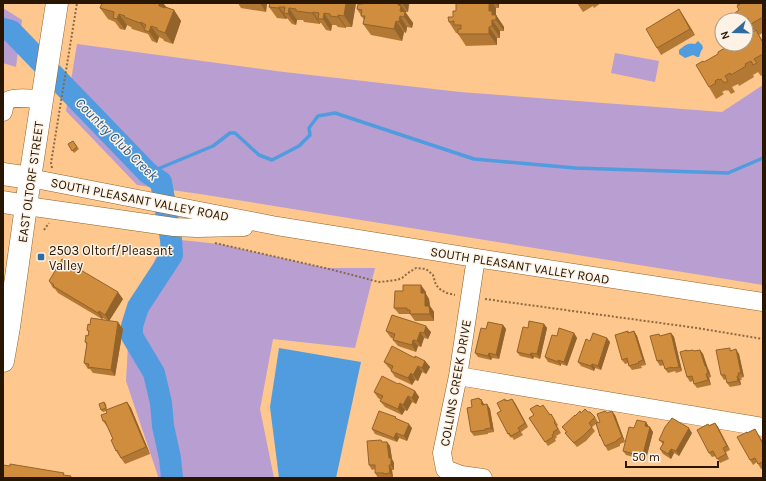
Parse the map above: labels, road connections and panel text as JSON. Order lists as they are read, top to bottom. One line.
{"streets":{"main road":["EAST OLTORF STREET","SOUTH PLEASANT VALLEY ROAD"],"street":["COLLINS CREEK DRIVE"]},"crossings":[["EAST OLTORF STREET","SOUTH PLEASANT VALLEY ROAD"],["SOUTH PLEASANT VALLEY ROAD","COLLINS CREEK DRIVE"]],"water":["Country Club Creek"],"places":{"transit":["2503 Oltorf/Pleasant Valley"]},"scale_bar":"50 m","north":"left"}
